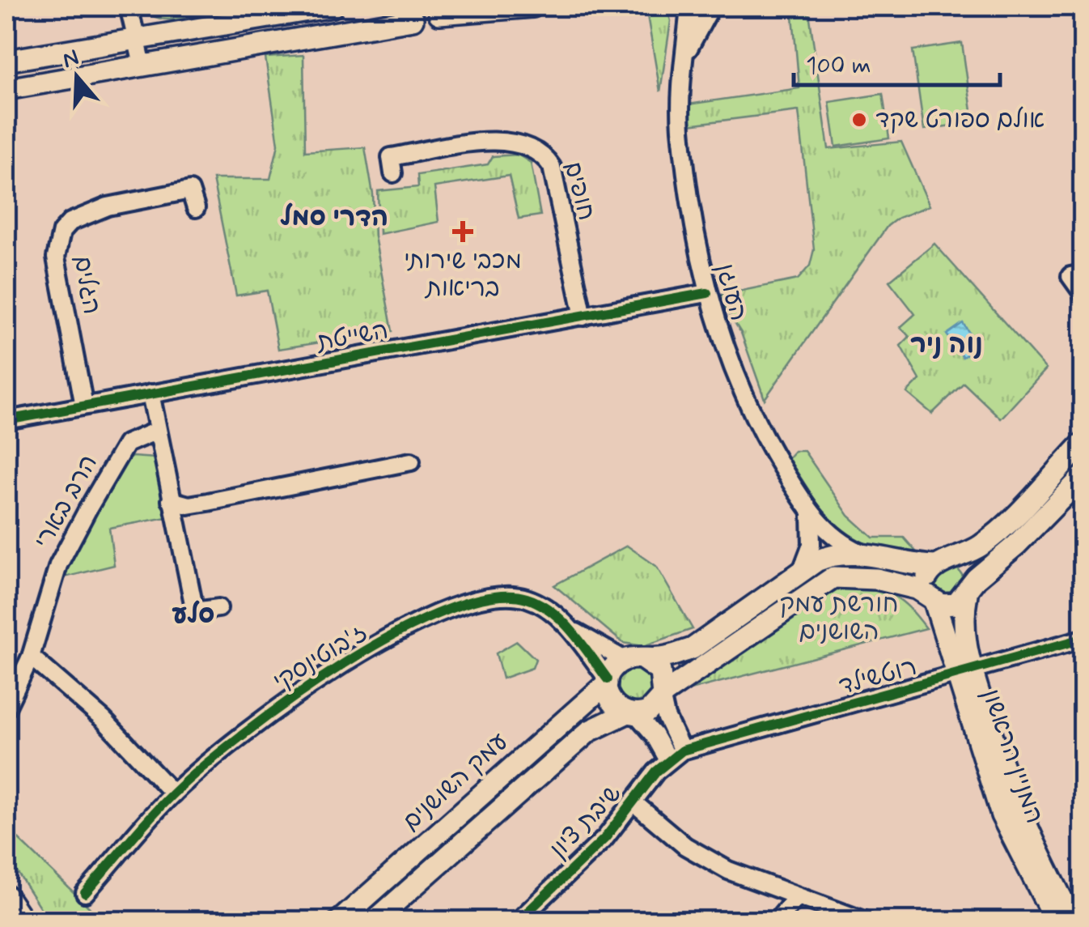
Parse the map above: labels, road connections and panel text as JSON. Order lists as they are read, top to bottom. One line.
{"streets":{"street":["חופים","הגלים","העוגן","השייטת","הרב בארי","ז'בוטינסקי","רוטשילד","המניין הראשון","עמק השושנים","שיבת ציון"]},"crossings":[["חופים","השייטת"],["הגלים","השייטת"],["העוגן","השייטת"],["ז'בוטינסקי","עמק השושנים"],["רוטשילד","המניין הראשון"],["רוטשילד","שיבת ציון"]],"districts":["הדרי סמל","נוה ניר","סלע"],"parks":["חורשת עמק השושנים"],"places":{"other":["אולם ספורט שקד"],"health":["מכבי שירותי בריאות"]},"scale_bar":"100 m","north":"top"}
